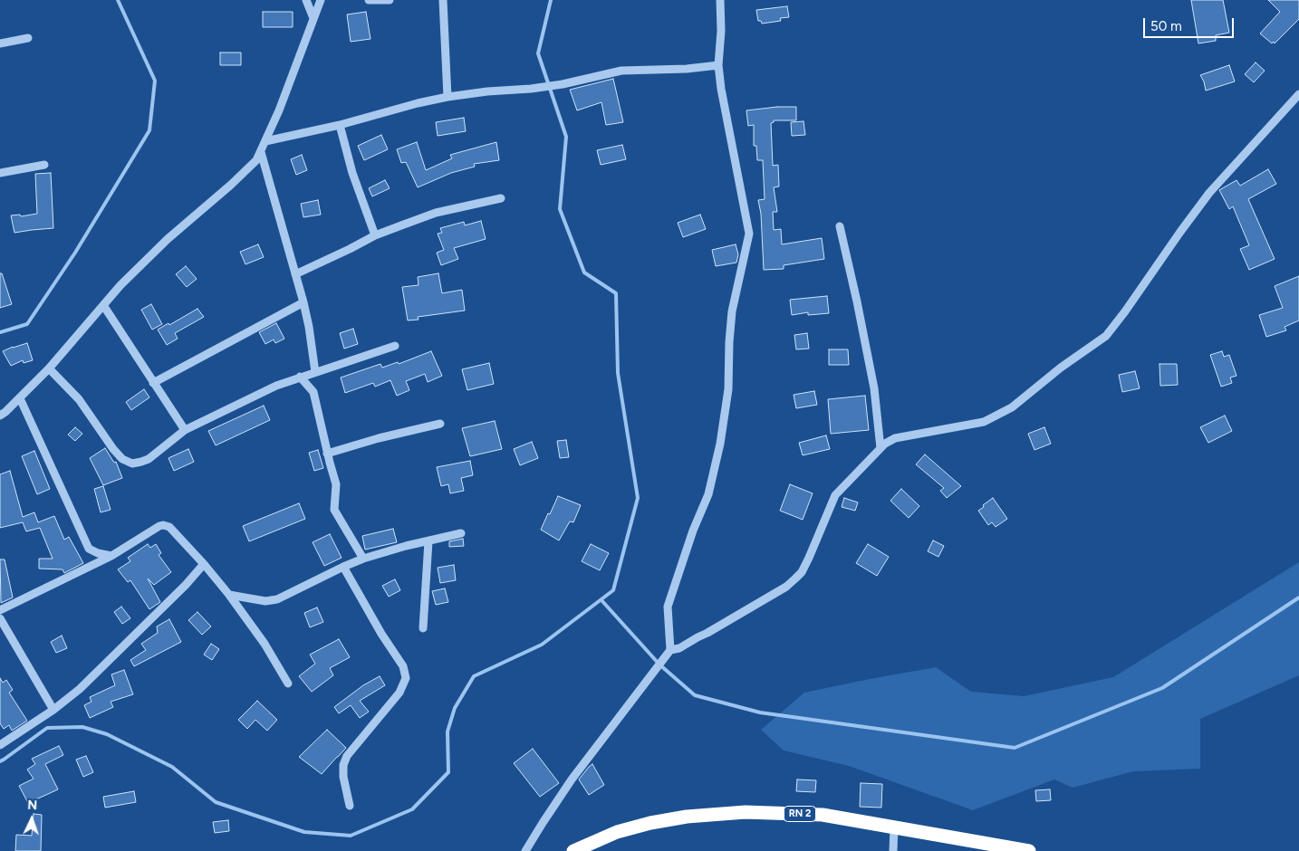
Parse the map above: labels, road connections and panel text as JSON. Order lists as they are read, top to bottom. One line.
{"streets":{"highway":["RN 2"]},"scale_bar":"50 m","north":"top"}
